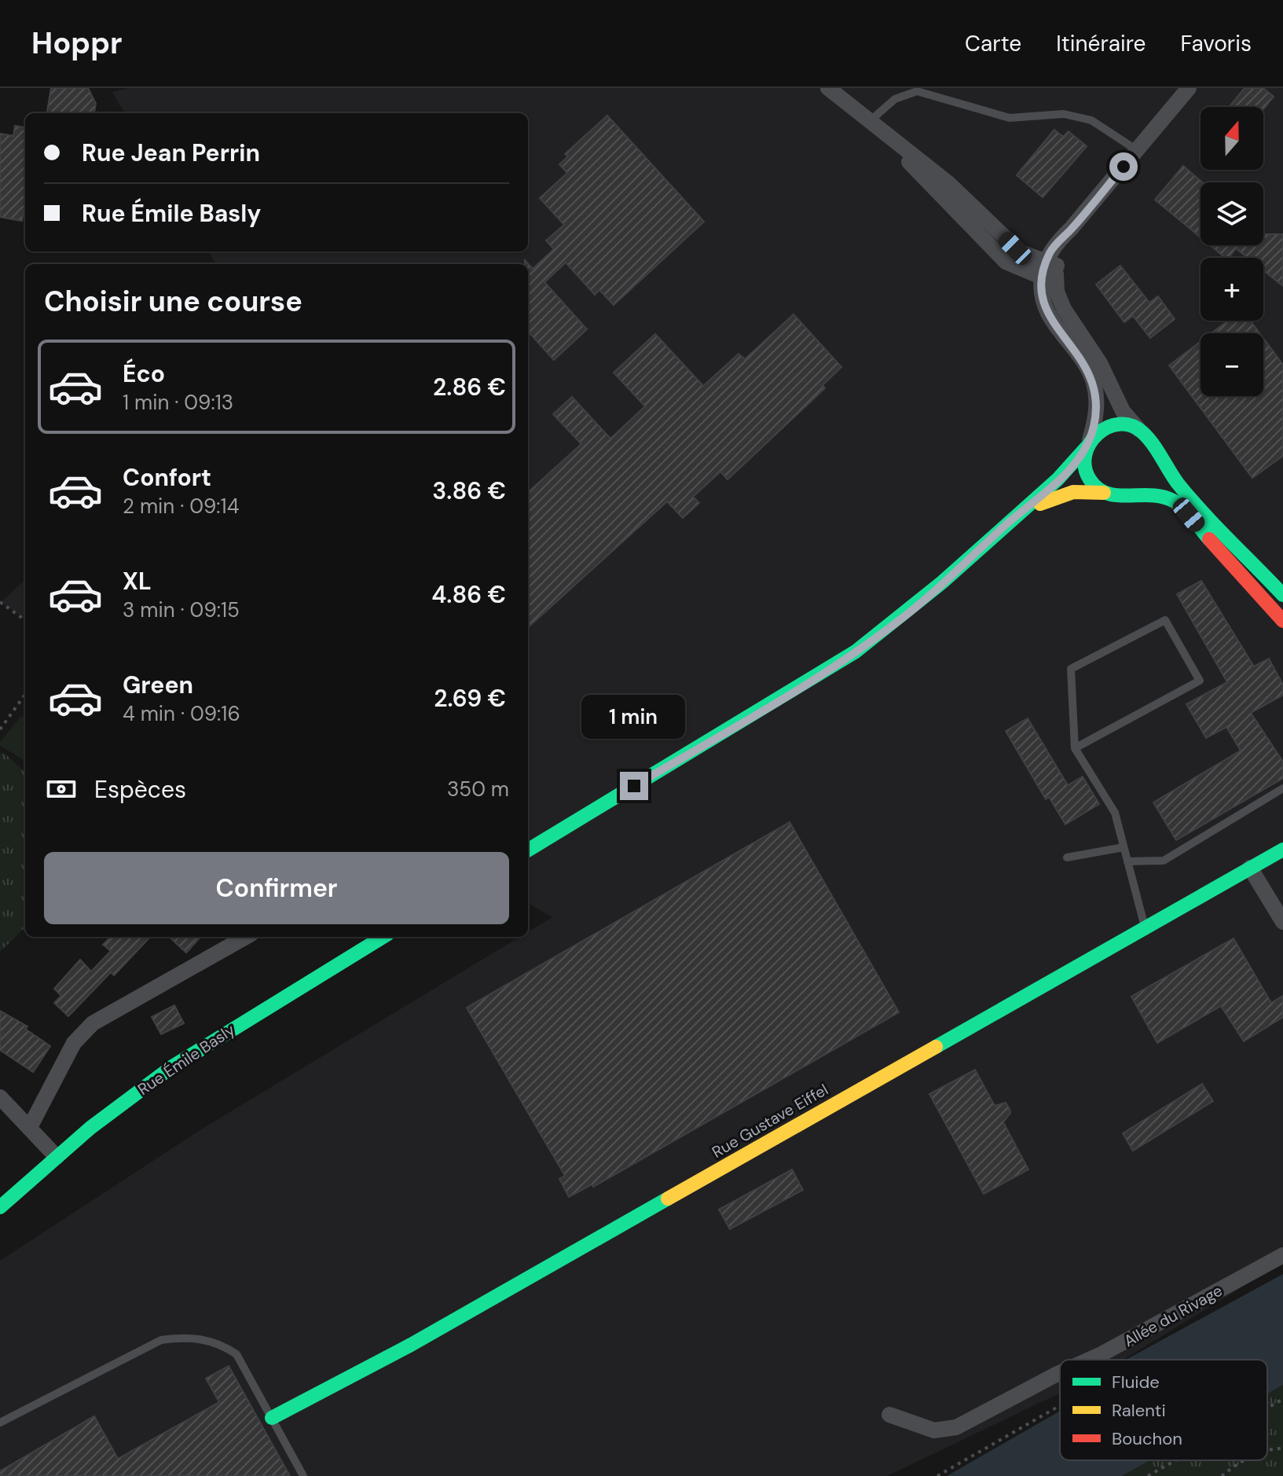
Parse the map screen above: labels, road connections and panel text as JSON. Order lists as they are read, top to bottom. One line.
{"streets":{"street":["Rue Émile Basly","Rue Gustave Eiffel","Allée du Rivage"]},"legend":["Fluide","Ralenti","Bouchon"],"north":"top","page":{"header":"Hoppr","nav":["Carte","Itinéraire","Favoris"],"map_buttons":["+","−"],"banner":["Rue Jean Perrin","Rue Émile Basly"],"heading":"Choisir une course","list":[{"name":"Éco","note":"1 min · 09:13","value":"2.86 €"},{"name":"Confort","note":"2 min · 09:14","value":"3.86 €"},{"name":"XL","note":"3 min · 09:15","value":"4.86 €"},{"name":"Green","note":"4 min · 09:16","value":"2.69 €"}],"bubble":"1 min","pay":["Espèces","350 m"],"buttons":"Confirmer"}}
